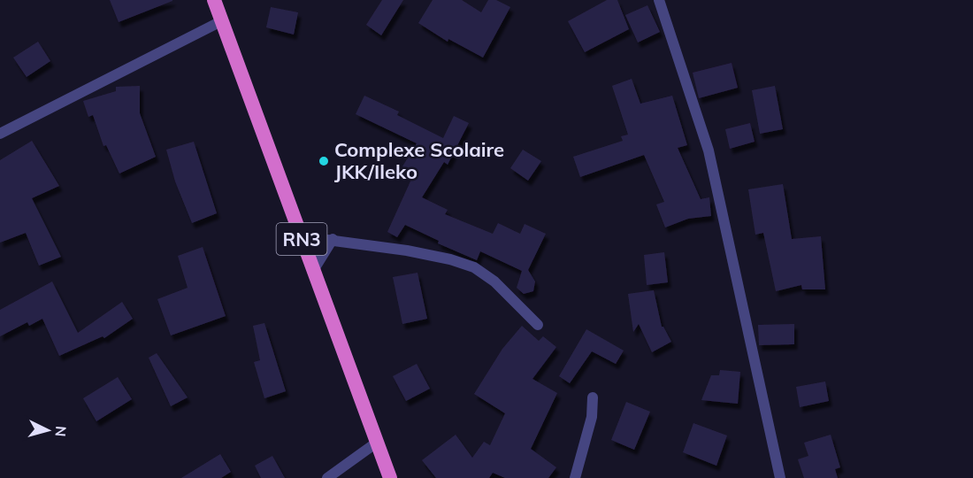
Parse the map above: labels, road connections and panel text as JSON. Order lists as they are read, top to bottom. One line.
{"streets":{"highway":["RN3"]},"places":["Complexe Scolaire JKK/Ileko"],"north":"right"}
